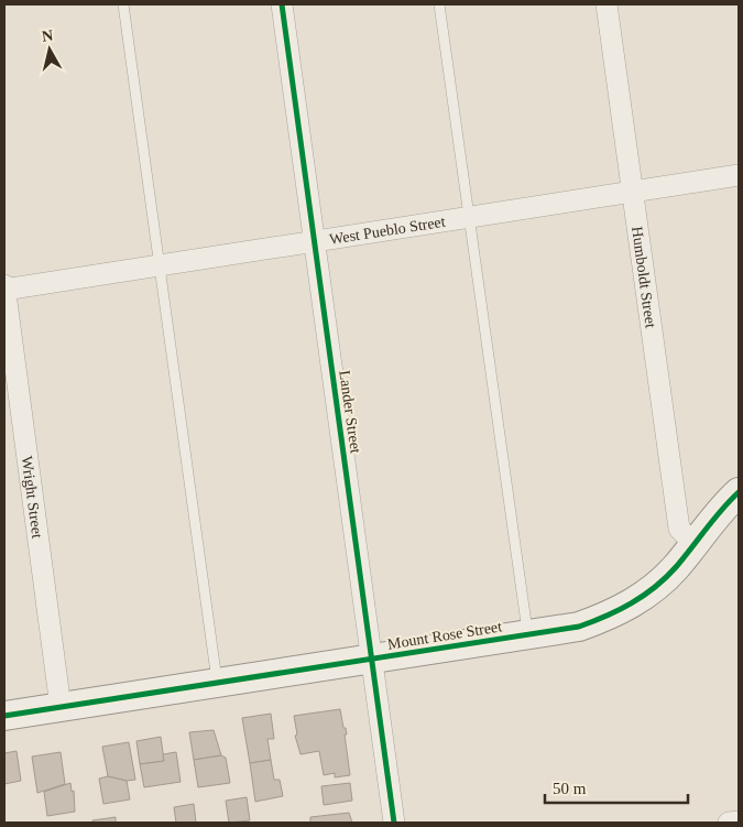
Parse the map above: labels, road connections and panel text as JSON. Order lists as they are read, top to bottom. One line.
{"streets":{"street":["West Pueblo Street","Humboldt Street","Lander Street","Wright Street","Mount Rose Street"]},"crossings":[["West Pueblo Street","Humboldt Street"],["West Pueblo Street","Lander Street"],["West Pueblo Street","Wright Street"],["Humboldt Street","Mount Rose Street"],["Lander Street","Mount Rose Street"],["Wright Street","Mount Rose Street"]],"scale_bar":"50 m","north":"top"}
